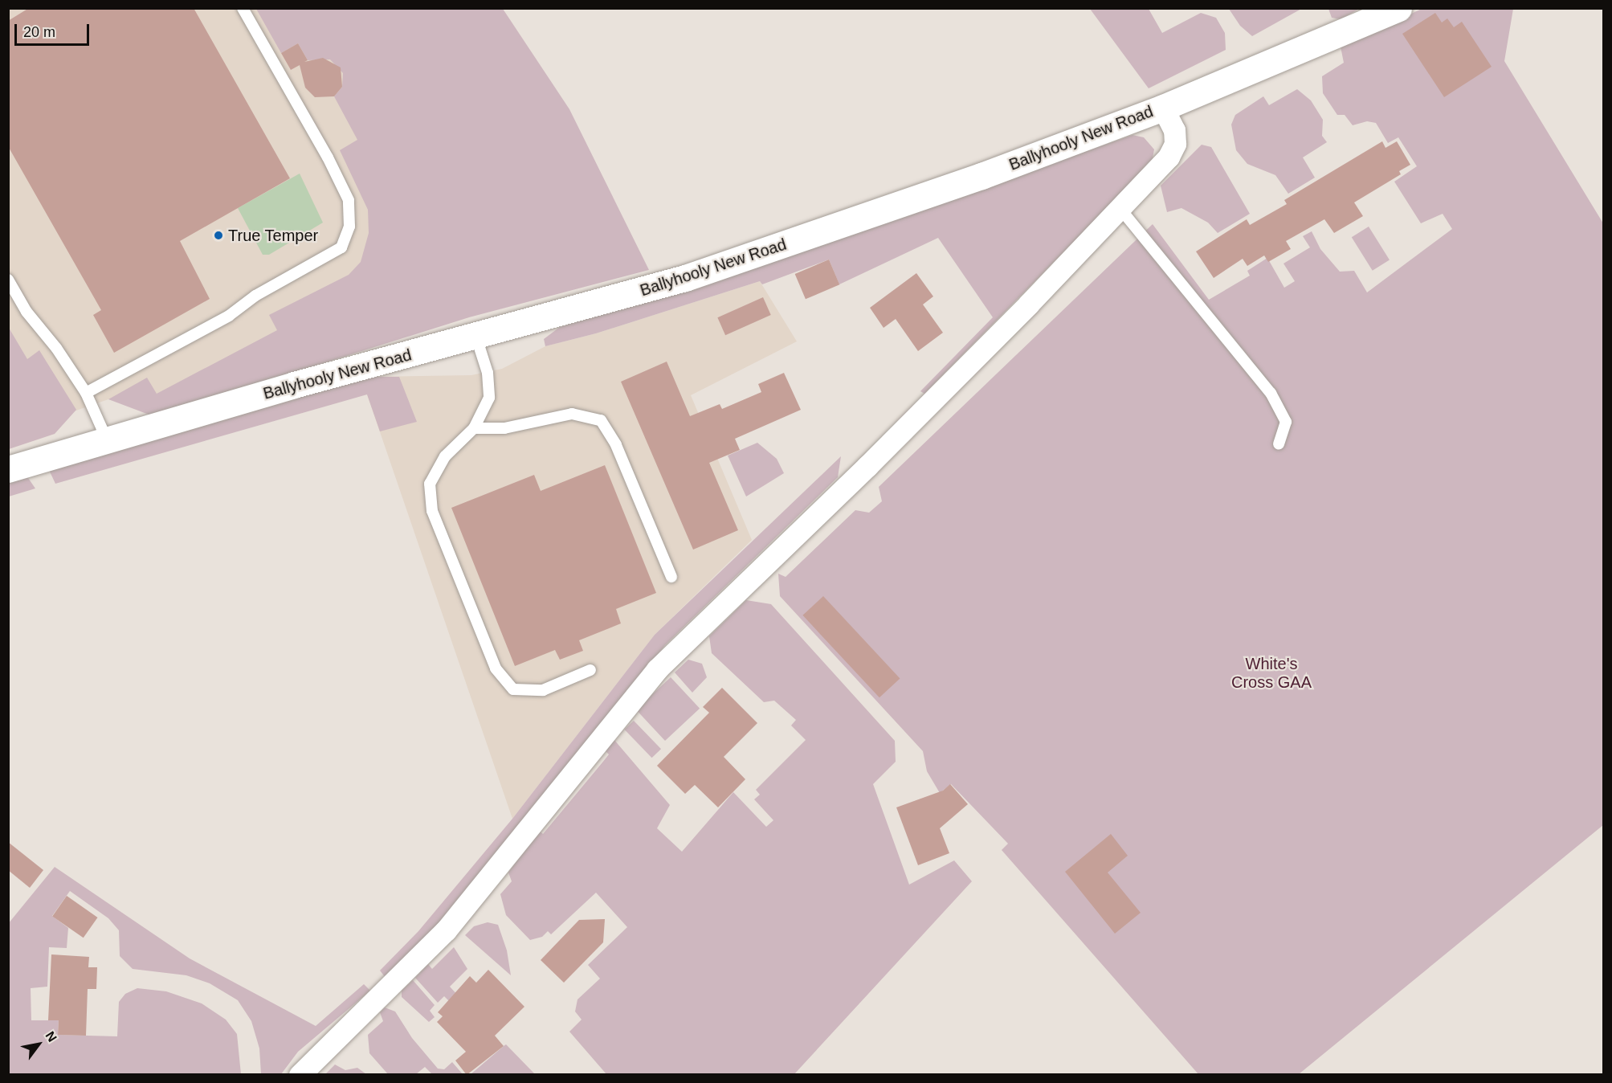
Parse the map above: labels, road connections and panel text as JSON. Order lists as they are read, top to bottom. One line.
{"streets":{"main road":["Ballyhooly New Road"]},"parks":["White's Cross GAA"],"places":["True Temper"],"scale_bar":"20 m","north":"top right"}
